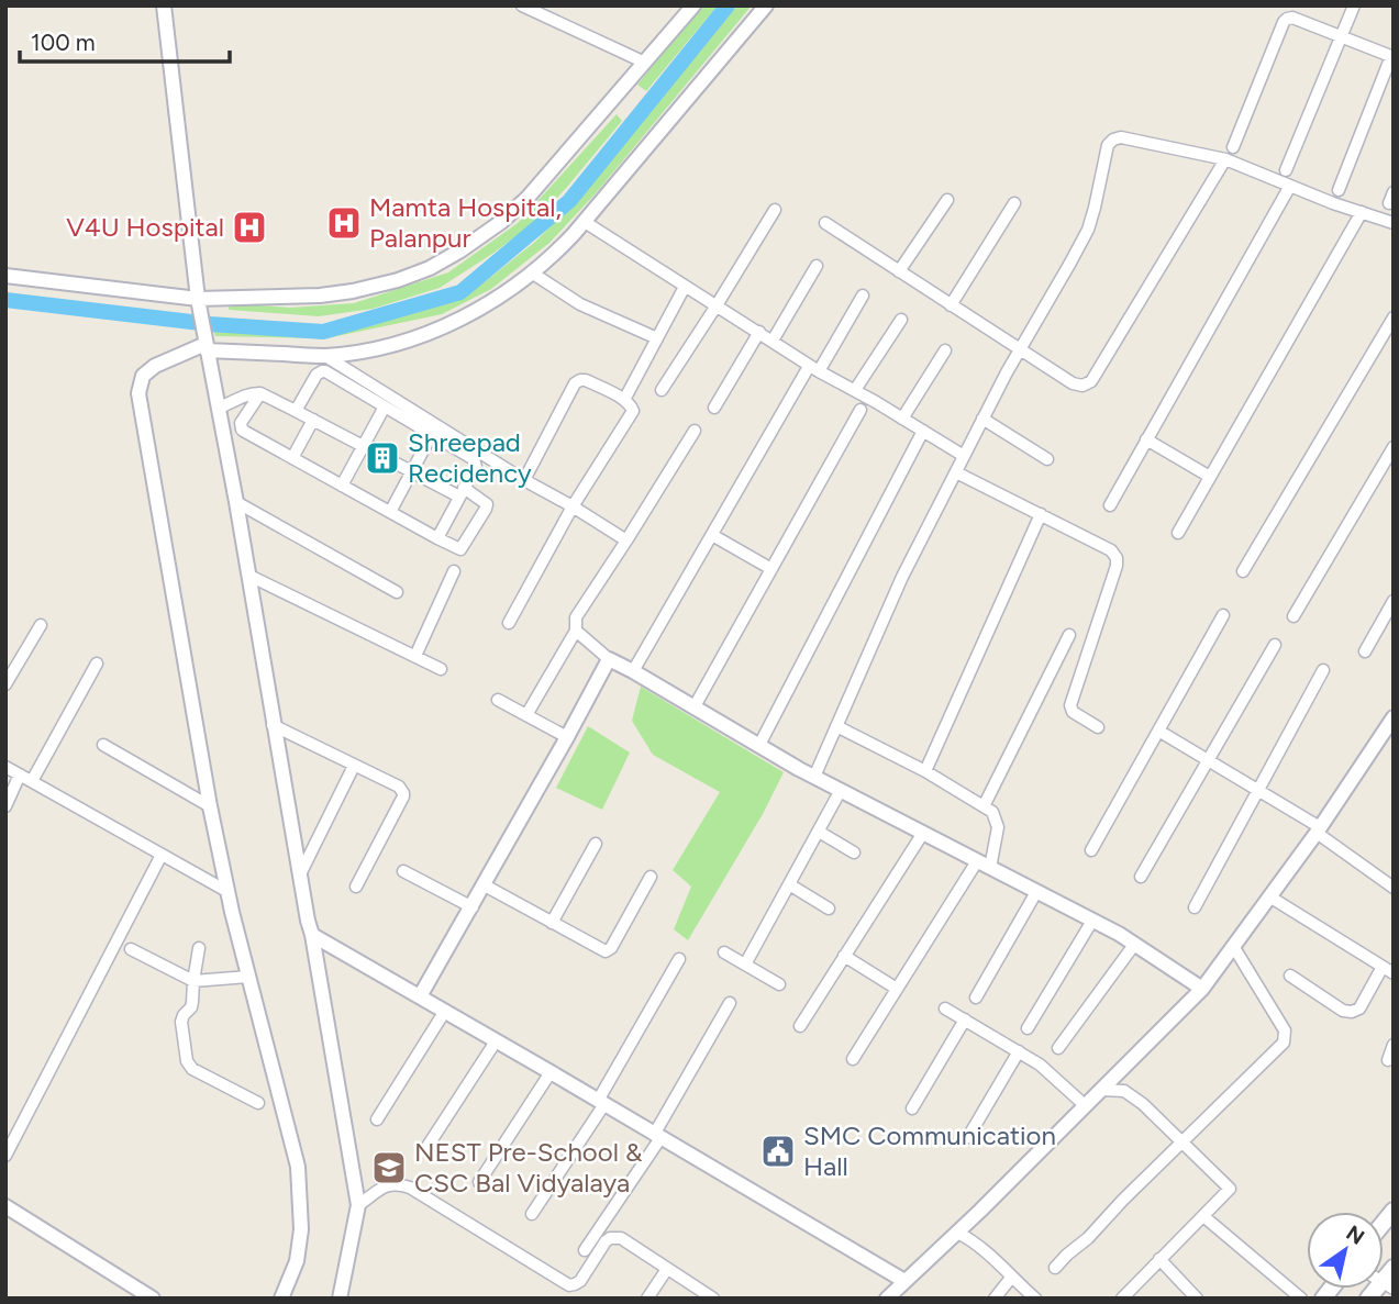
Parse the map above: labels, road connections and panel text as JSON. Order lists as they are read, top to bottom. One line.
{"places":{"hospital":["Mamta Hospital, Palanpur","V4U Hospital"],"building":["Shreepad Recidency"],"public building":["SMC Communication Hall"],"school or university":["NEST Pre-School & CSC Bal Vidyalaya"]},"scale_bar":"100 m","north":"top right"}
